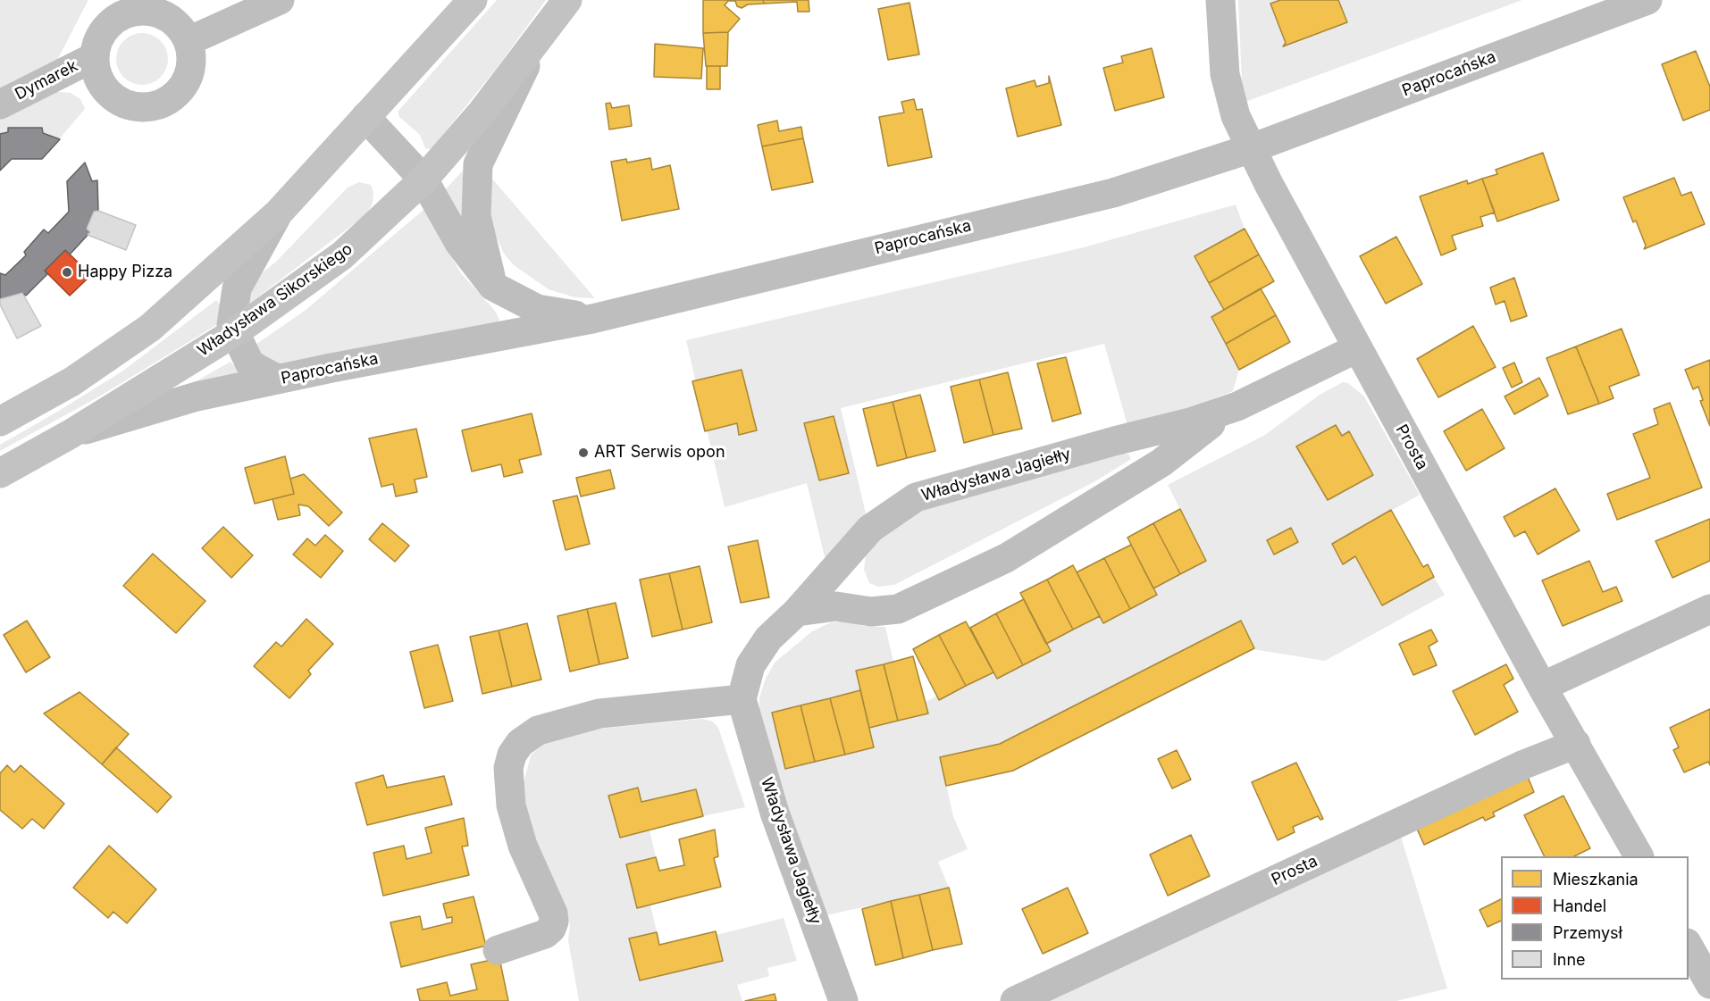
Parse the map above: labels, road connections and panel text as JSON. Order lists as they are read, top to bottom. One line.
{"streets":{"street":["Paprocańska","Dymarek","Władysława Sikorskiego","Prosta","Władysława Jagiełły"]},"crossings":[["Paprocańska","Władysława Sikorskiego"],["Paprocańska","Prosta"],["Prosta","Władysława Jagiełły"]],"places":["Happy Pizza","ART Serwis opon"],"legend":["Mieszkania","Handel","Przemysł","Inne"]}
